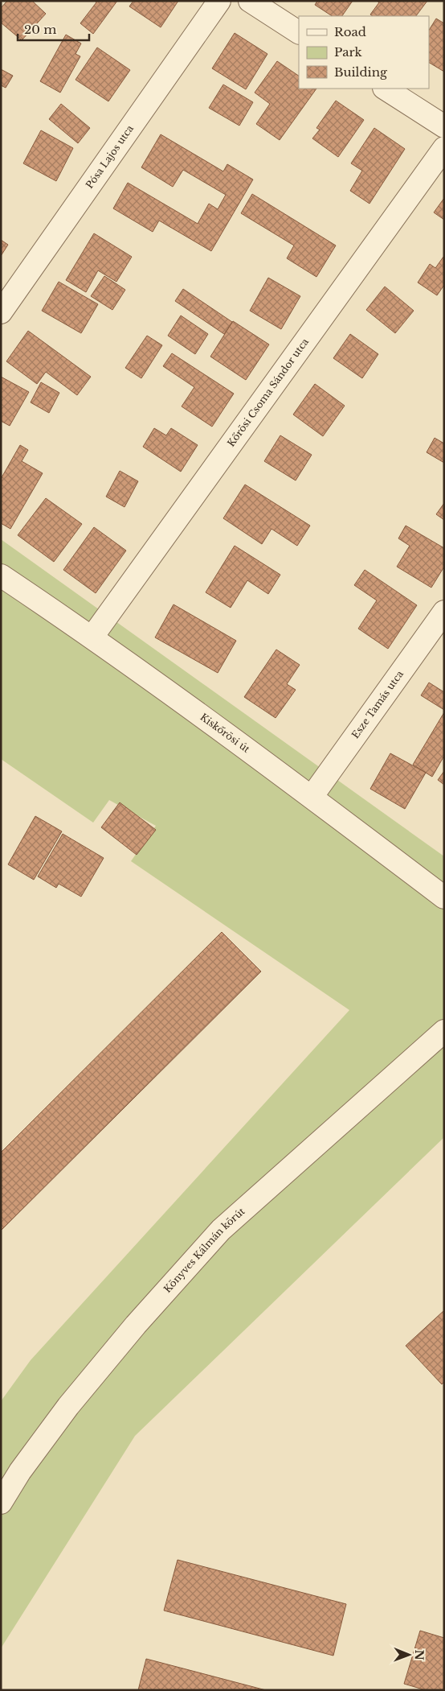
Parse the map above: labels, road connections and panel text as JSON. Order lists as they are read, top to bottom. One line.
{"streets":{"street":["Pósa Lajos utca","Kőrösi Csoma Sándor utca","Esze Tamás utca","Kiskőrösi út","Könyves Kálmán körút"]},"crossings":[["Kőrösi Csoma Sándor utca","Kiskőrösi út"],["Esze Tamás utca","Kiskőrösi út"]],"legend":["Road","Park","Building"],"scale_bar":"20 m","north":"right"}
